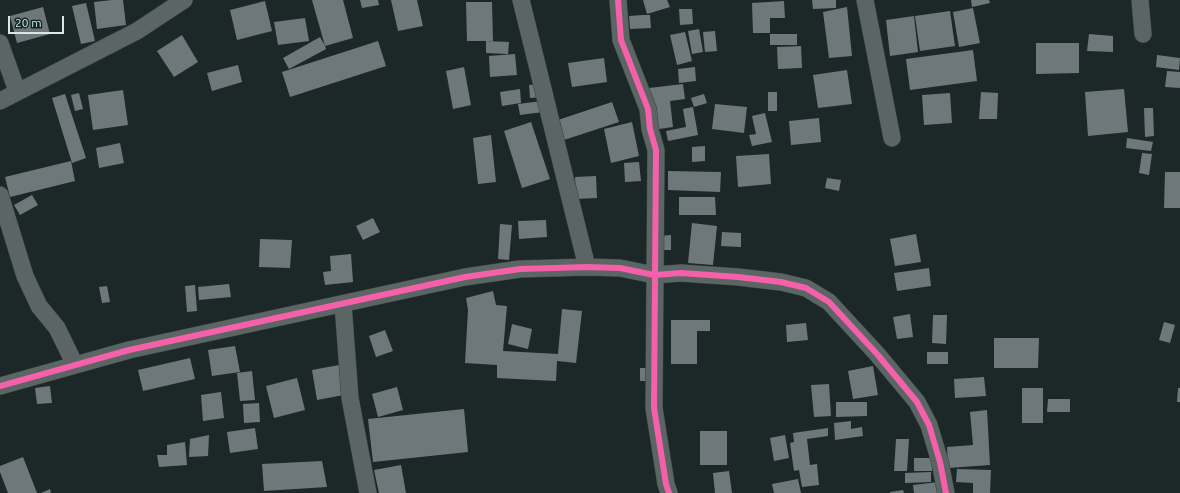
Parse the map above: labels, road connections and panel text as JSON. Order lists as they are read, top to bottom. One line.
{"scale_bar":"20 m"}
